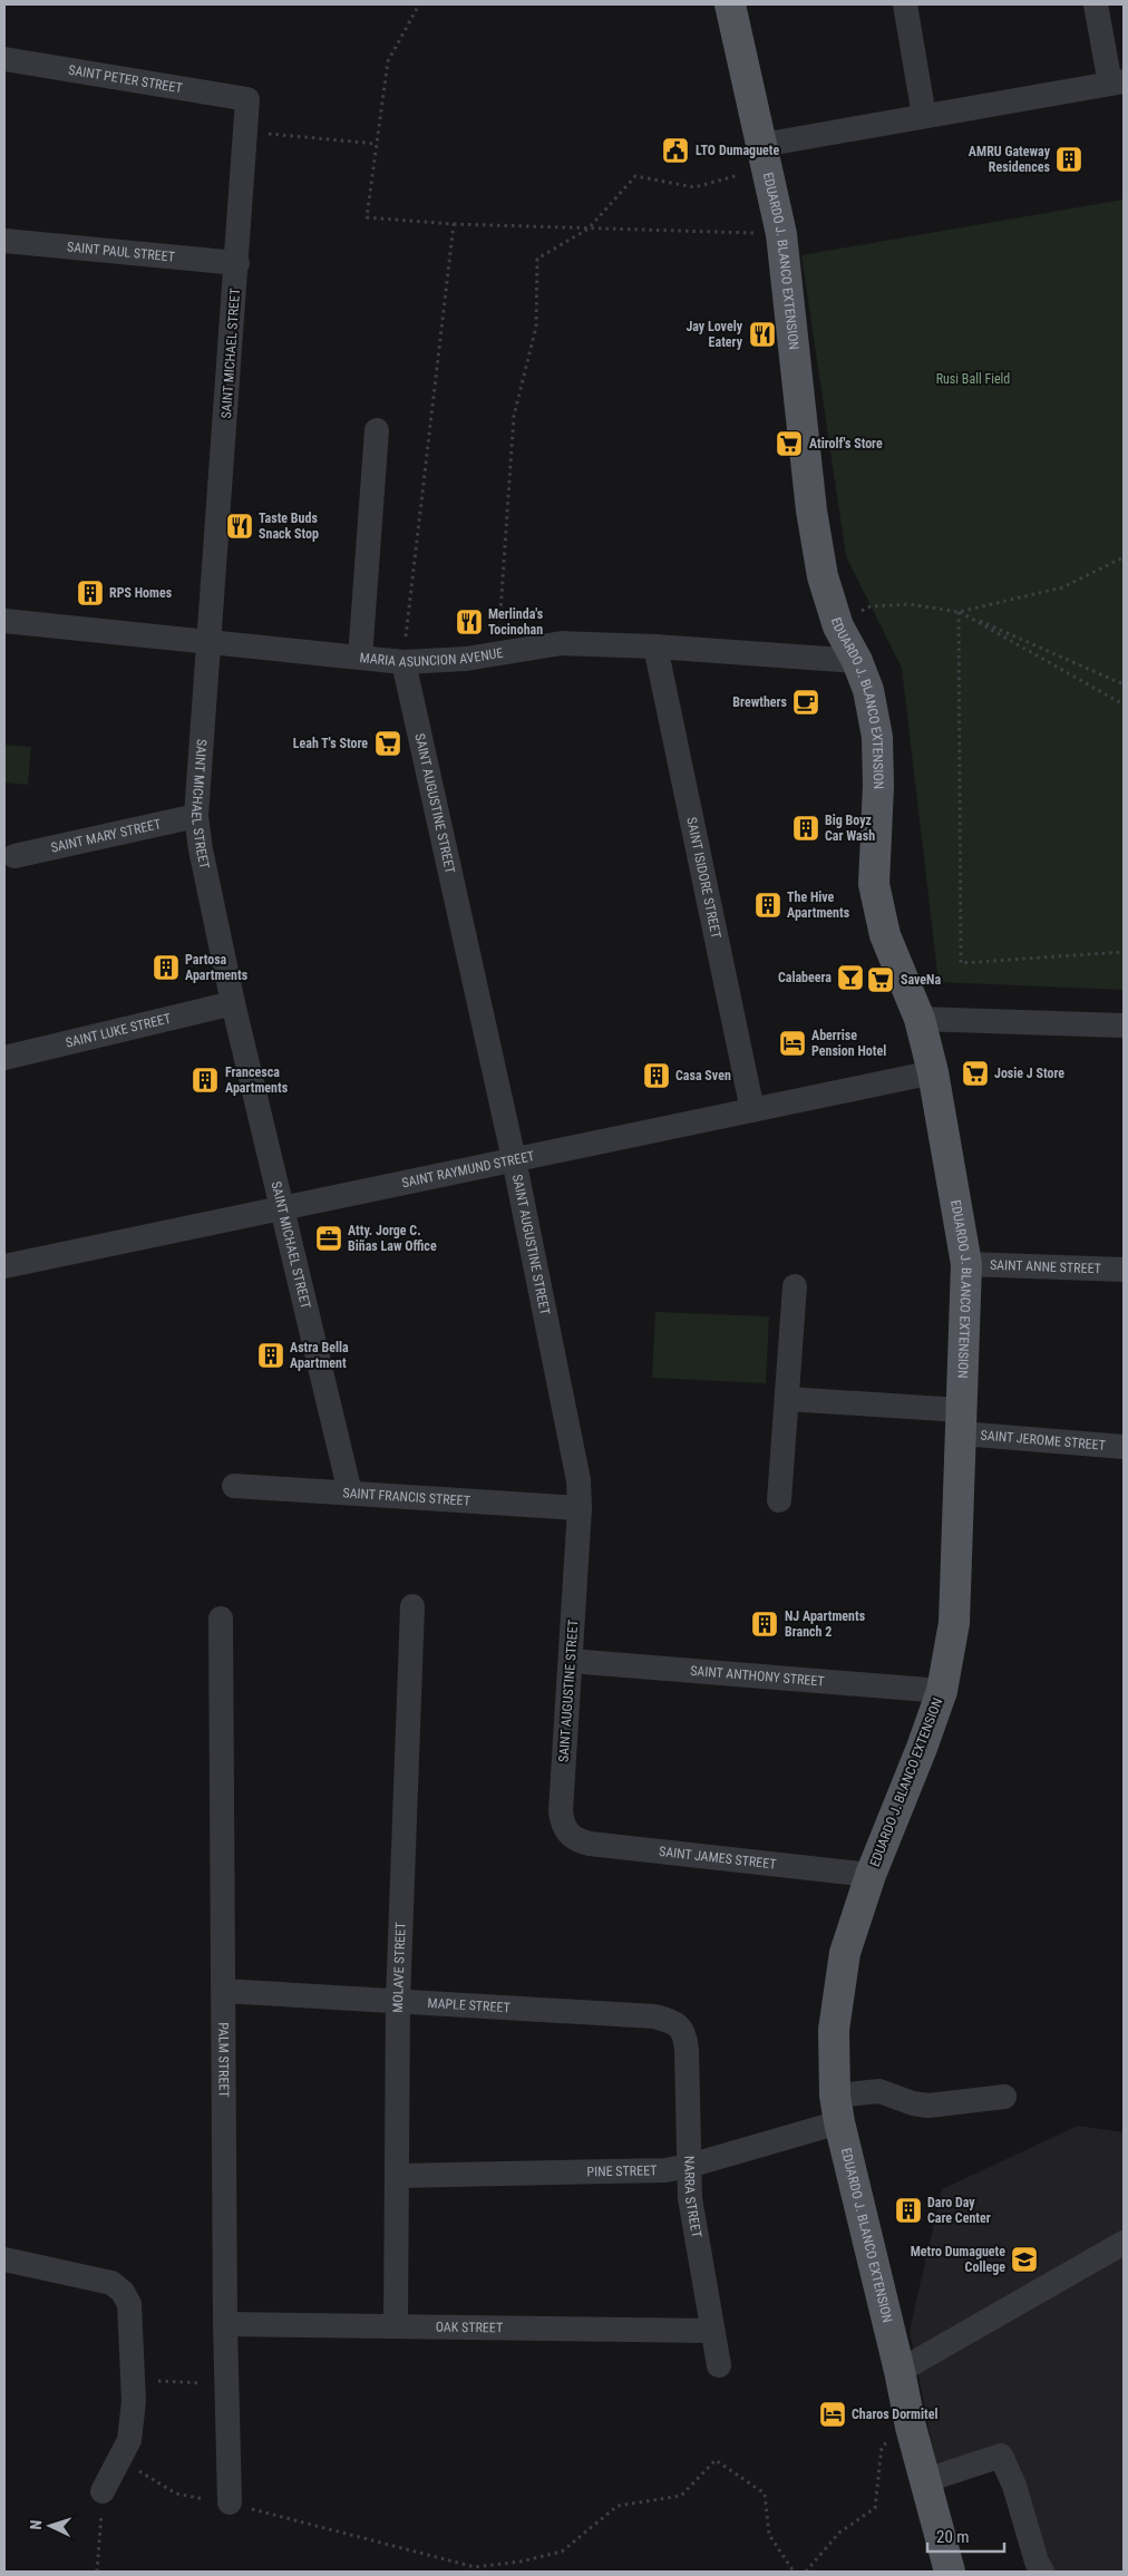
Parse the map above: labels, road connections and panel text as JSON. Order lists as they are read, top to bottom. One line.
{"streets":{"main road":["EDUARDO J. BLANCO EXTENSION"],"street":["SAINT PETER STREET","SAINT PAUL STREET","SAINT MICHAEL STREET","MARIA ASUNCION AVENUE","SAINT AUGUSTINE STREET","SAINT MARY STREET","SAINT ISIDORE STREET","SAINT LUKE STREET","SAINT RAYMUND STREET","SAINT ANNE STREET","SAINT JEROME STREET","SAINT FRANCIS STREET","SAINT ANTHONY STREET","SAINT JAMES STREET","MOLAVE STREET","MAPLE STREET","PALM STREET","PINE STREET","NARRA STREET","OAK STREET"]},"crossings":[["SAINT PETER STREET","SAINT MICHAEL STREET"],["SAINT PAUL STREET","SAINT MICHAEL STREET"],["EDUARDO J. BLANCO EXTENSION","MARIA ASUNCION AVENUE"],["EDUARDO J. BLANCO EXTENSION","SAINT RAYMUND STREET"],["EDUARDO J. BLANCO EXTENSION","SAINT ANNE STREET"],["EDUARDO J. BLANCO EXTENSION","SAINT JEROME STREET"],["EDUARDO J. BLANCO EXTENSION","SAINT ANTHONY STREET"],["EDUARDO J. BLANCO EXTENSION","SAINT JAMES STREET"],["EDUARDO J. BLANCO EXTENSION","PINE STREET"],["SAINT MICHAEL STREET","MARIA ASUNCION AVENUE"],["SAINT MICHAEL STREET","SAINT MARY STREET"],["SAINT MICHAEL STREET","SAINT LUKE STREET"],["SAINT MICHAEL STREET","SAINT RAYMUND STREET"],["SAINT MICHAEL STREET","SAINT FRANCIS STREET"],["MARIA ASUNCION AVENUE","SAINT AUGUSTINE STREET"],["MARIA ASUNCION AVENUE","SAINT ISIDORE STREET"],["SAINT AUGUSTINE STREET","SAINT RAYMUND STREET"],["SAINT AUGUSTINE STREET","SAINT FRANCIS STREET"],["SAINT AUGUSTINE STREET","SAINT ANTHONY STREET"],["SAINT AUGUSTINE STREET","SAINT JAMES STREET"],["SAINT ISIDORE STREET","SAINT RAYMUND STREET"],["MOLAVE STREET","MAPLE STREET"],["MOLAVE STREET","PINE STREET"],["MOLAVE STREET","OAK STREET"],["MAPLE STREET","PALM STREET"],["MAPLE STREET","NARRA STREET"],["PALM STREET","OAK STREET"],["PINE STREET","NARRA STREET"],["NARRA STREET","OAK STREET"]],"parks":["Rusi Ball Field"],"places":{"public building":["LTO Dumaguete"],"building":["AMRU Gateway Residences","RPS Homes","Big Boyz Car Wash","The Hive Apartments","Partosa Apartments","Casa Sven","Francesca Apartments","Astra Bella Apartment","NJ Apartments Branch 2","Daro Day Care Center"],"restaurant":["Jay Lovely Eatery","Taste Buds Snack Stop","Merlinda's Tocinohan"],"supermarket":["Atirolf's Store","Leah T's Store","SaveNa","Josie J Store"],"cafe":["Brewthers"],"bar":["Calabeera"],"hotel":["Aberrise Pension Hotel","Charos Dormitel"],"office":["Atty. Jorge C. Biñas Law Office"],"school or university":["Metro Dumaguete College"]},"scale_bar":"20 m","north":"left"}
